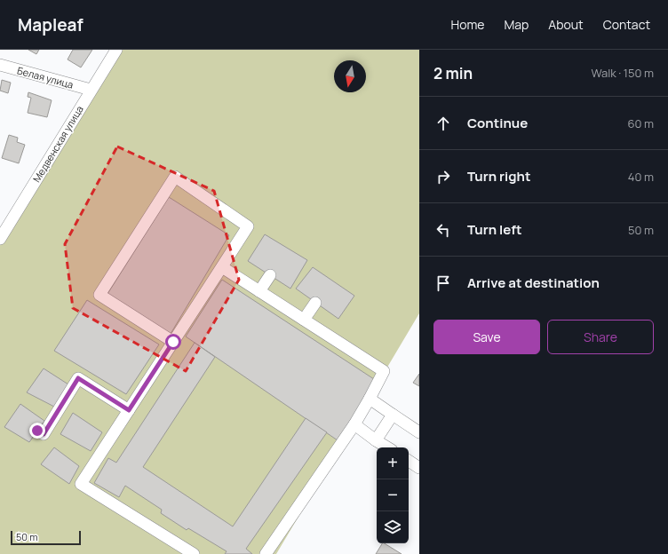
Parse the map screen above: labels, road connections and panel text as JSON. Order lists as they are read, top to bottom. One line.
{"streets":{"street":["Белая улица","Медвенская улица"]},"crossings":[["Белая улица","Медвенская улица"]],"scale_bar":"50 m","north":"bottom","page":{"header":"Mapleaf","nav":["Home","Map","About","Contact"],"heading":["2 min","Walk · 150 m"],"list":[["Continue","60 m"],["Turn right","40 m"],["Turn left","50 m"],"Arrive at destination"],"buttons":["Save","Share"],"map_buttons":["+","−"],"scale":"50 m"}}
